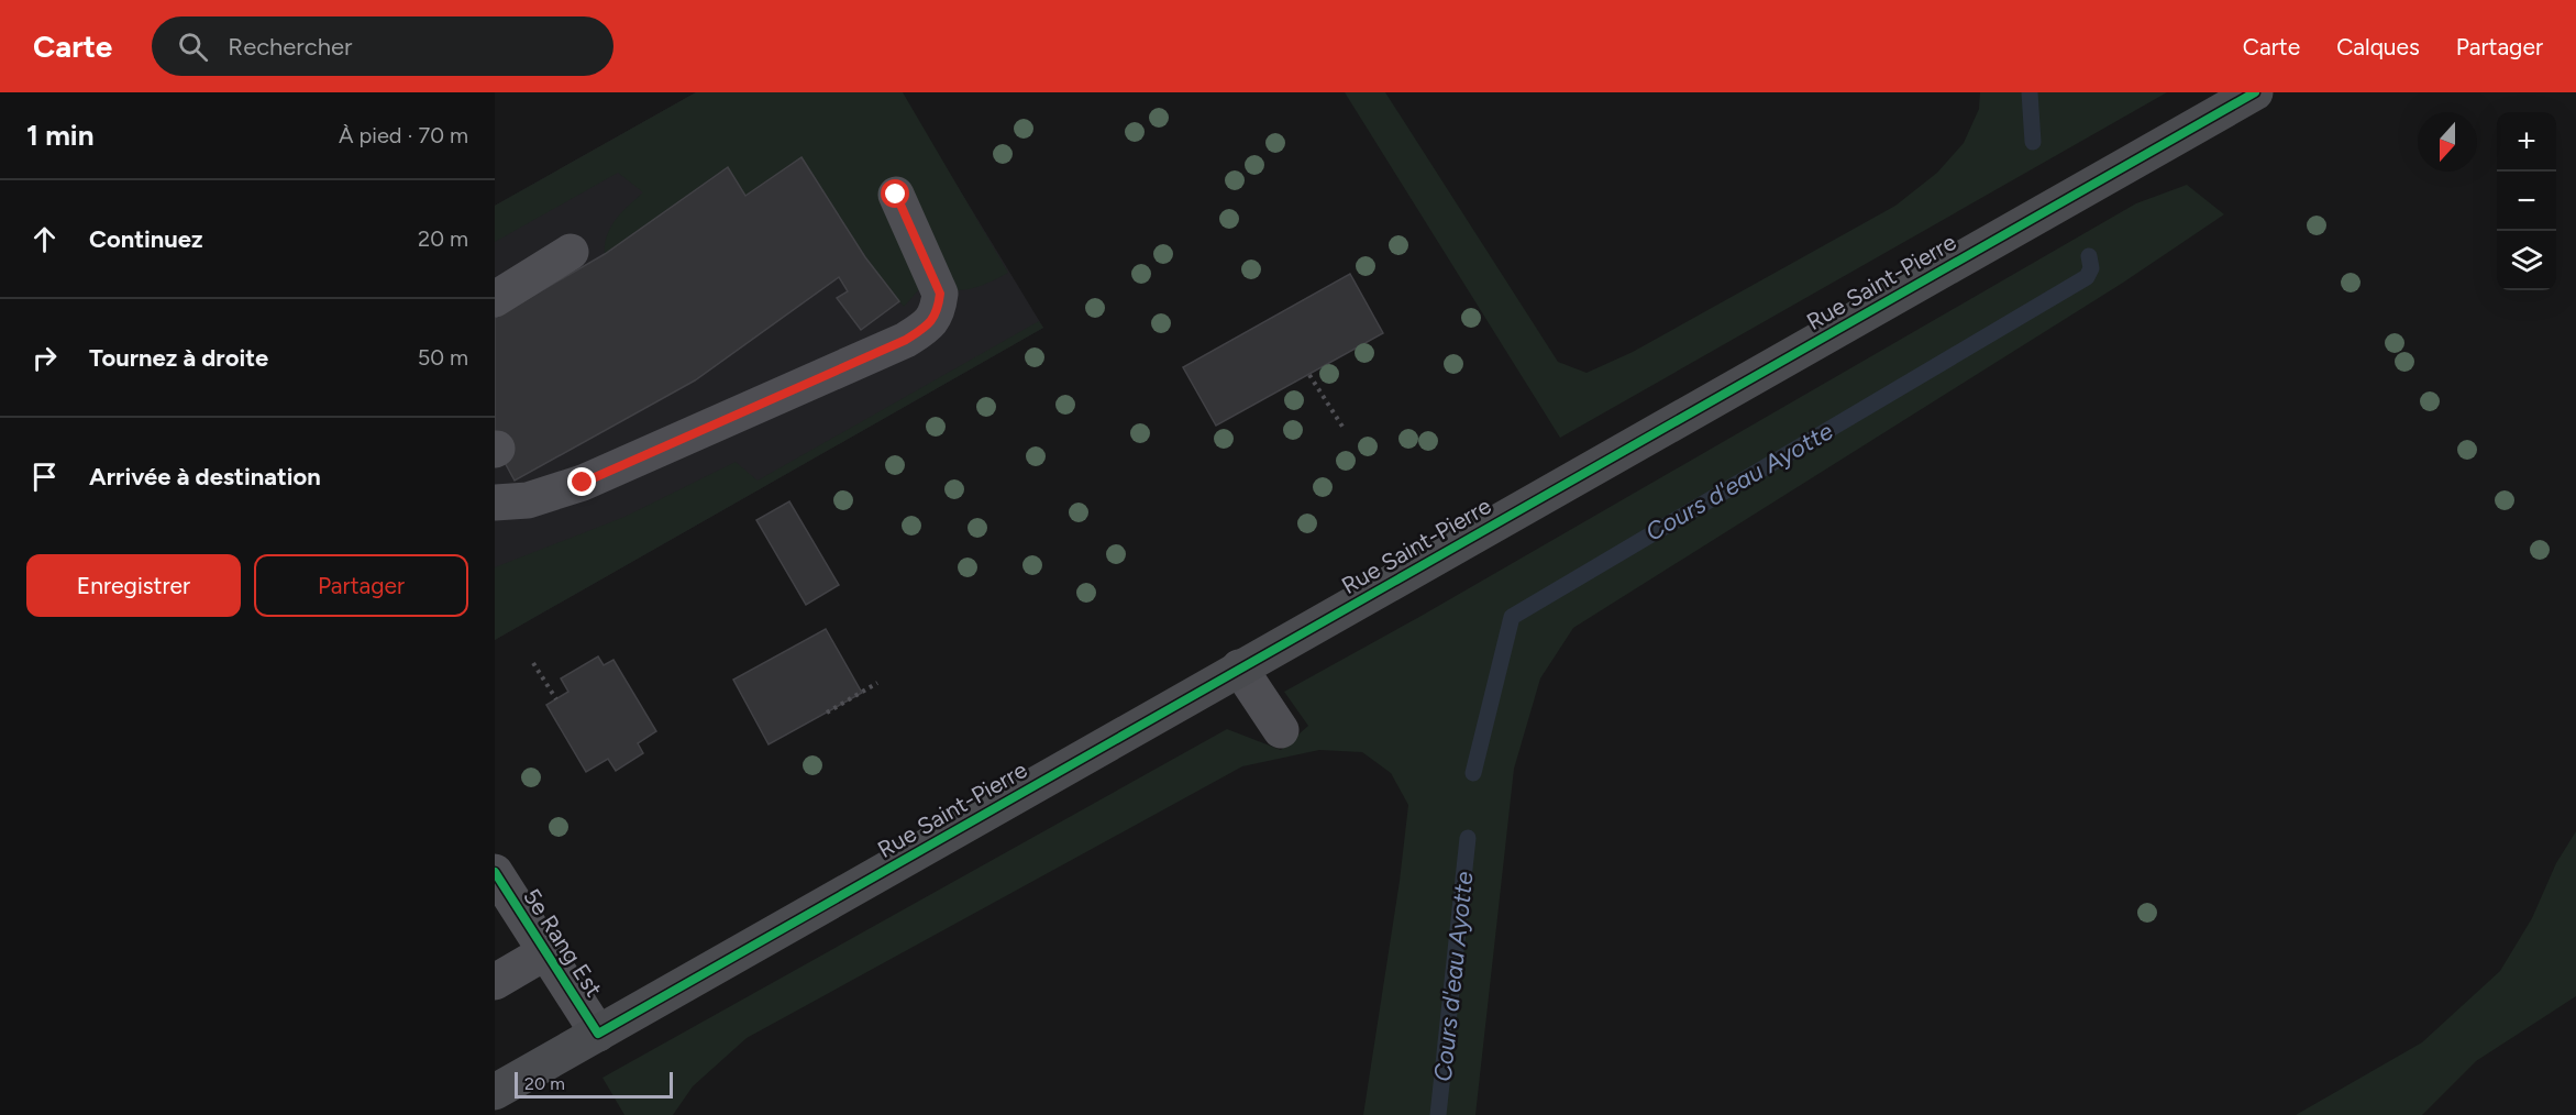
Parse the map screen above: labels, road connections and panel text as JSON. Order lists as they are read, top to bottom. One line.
{"streets":{"main road":["Rue Saint-Pierre"],"street":["5e Rang Est"]},"crossings":[["Rue Saint-Pierre","5e Rang Est"]],"water":["Cours d'eau Ayotte"],"scale_bar":"20 m","north":"bottom","page":{"header":"Carte","search":"Rechercher","nav":["Carte","Calques","Partager"],"heading":["1 min","À pied · 70 m"],"map_buttons":["+","−"],"list":[["Continuez","20 m"],["Tournez à droite","50 m"],"Arrivée à destination"],"buttons":["Enregistrer","Partager"],"scale":"20 m"}}
